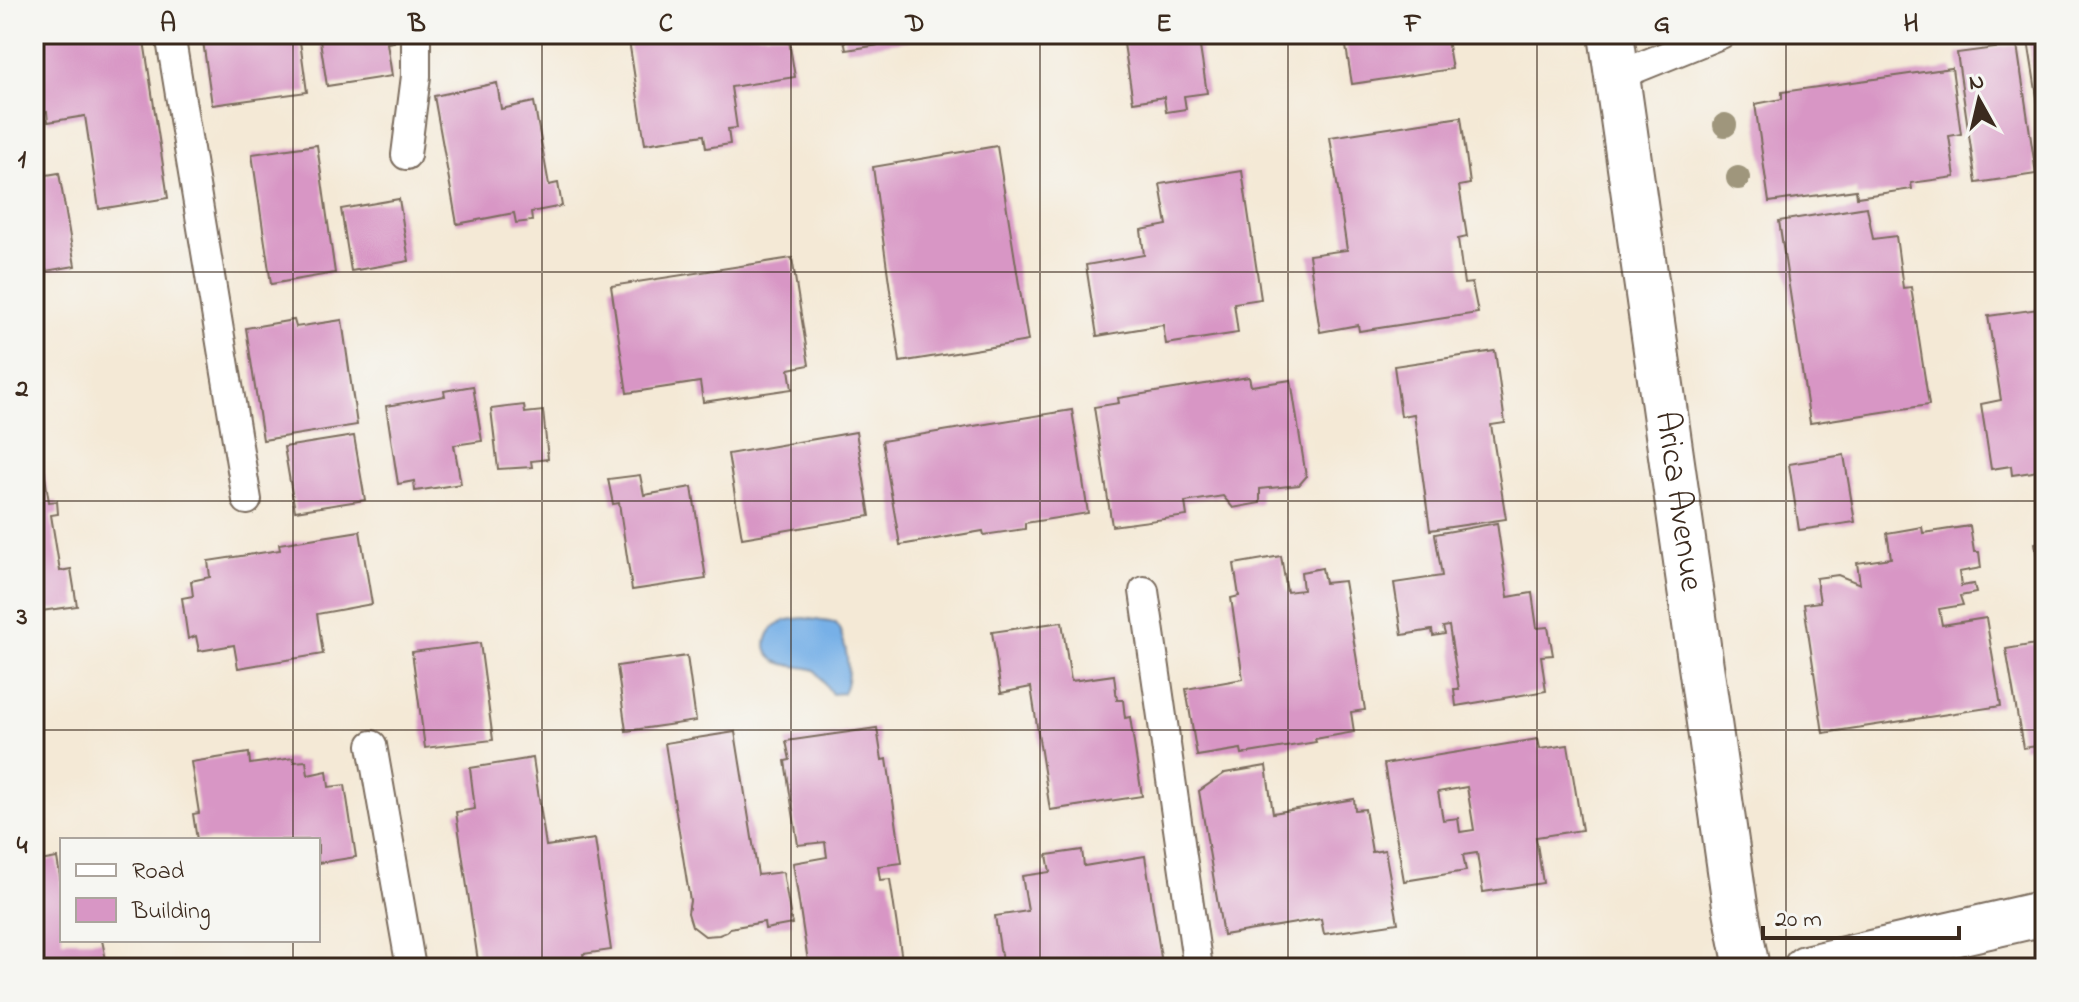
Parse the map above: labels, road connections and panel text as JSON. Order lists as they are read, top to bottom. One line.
{"streets":{"street":["Arica Avenue"]},"legend":["Road","Building"],"scale_bar":"20 m","north":"top","grid":{"columns":["A","B","C","D","E","F","G","H"],"rows":["1","2","3","4"]}}
